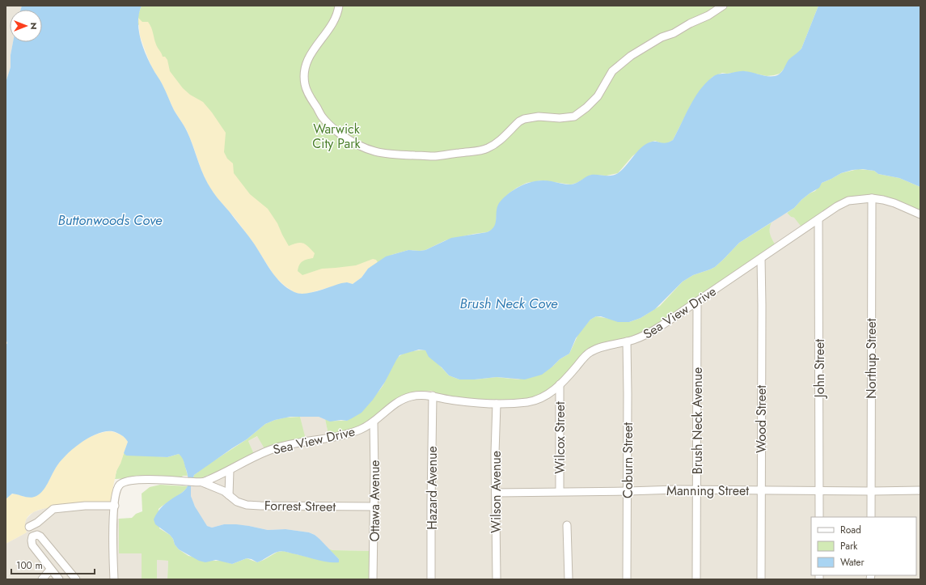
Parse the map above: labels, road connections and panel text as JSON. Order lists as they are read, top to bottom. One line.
{"streets":{"street":["Sea View Drive","Northup Street","John Street","Wood Street","Brush Neck Avenue","Wilcox Street","Coburn Street","Hazard Avenue","Manning Street","Wilson Avenue","Ottawa Avenue","Forrest Street"]},"crossings":[["Sea View Drive","Northup Street"],["Sea View Drive","John Street"],["Sea View Drive","Wood Street"],["Sea View Drive","Brush Neck Avenue"],["Sea View Drive","Wilcox Street"],["Sea View Drive","Coburn Street"],["Sea View Drive","Hazard Avenue"],["Sea View Drive","Wilson Avenue"],["Sea View Drive","Ottawa Avenue"],["Sea View Drive","Forrest Street"],["Northup Street","Manning Street"],["John Street","Manning Street"],["Wood Street","Manning Street"],["Brush Neck Avenue","Manning Street"],["Wilcox Street","Manning Street"],["Coburn Street","Manning Street"],["Manning Street","Wilson Avenue"],["Ottawa Avenue","Forrest Street"]],"water":["Buttonwoods Cove","Brush Neck Cove"],"parks":["Warwick City Park"],"legend":["Road","Park","Water"],"scale_bar":"100 m","north":"right"}
